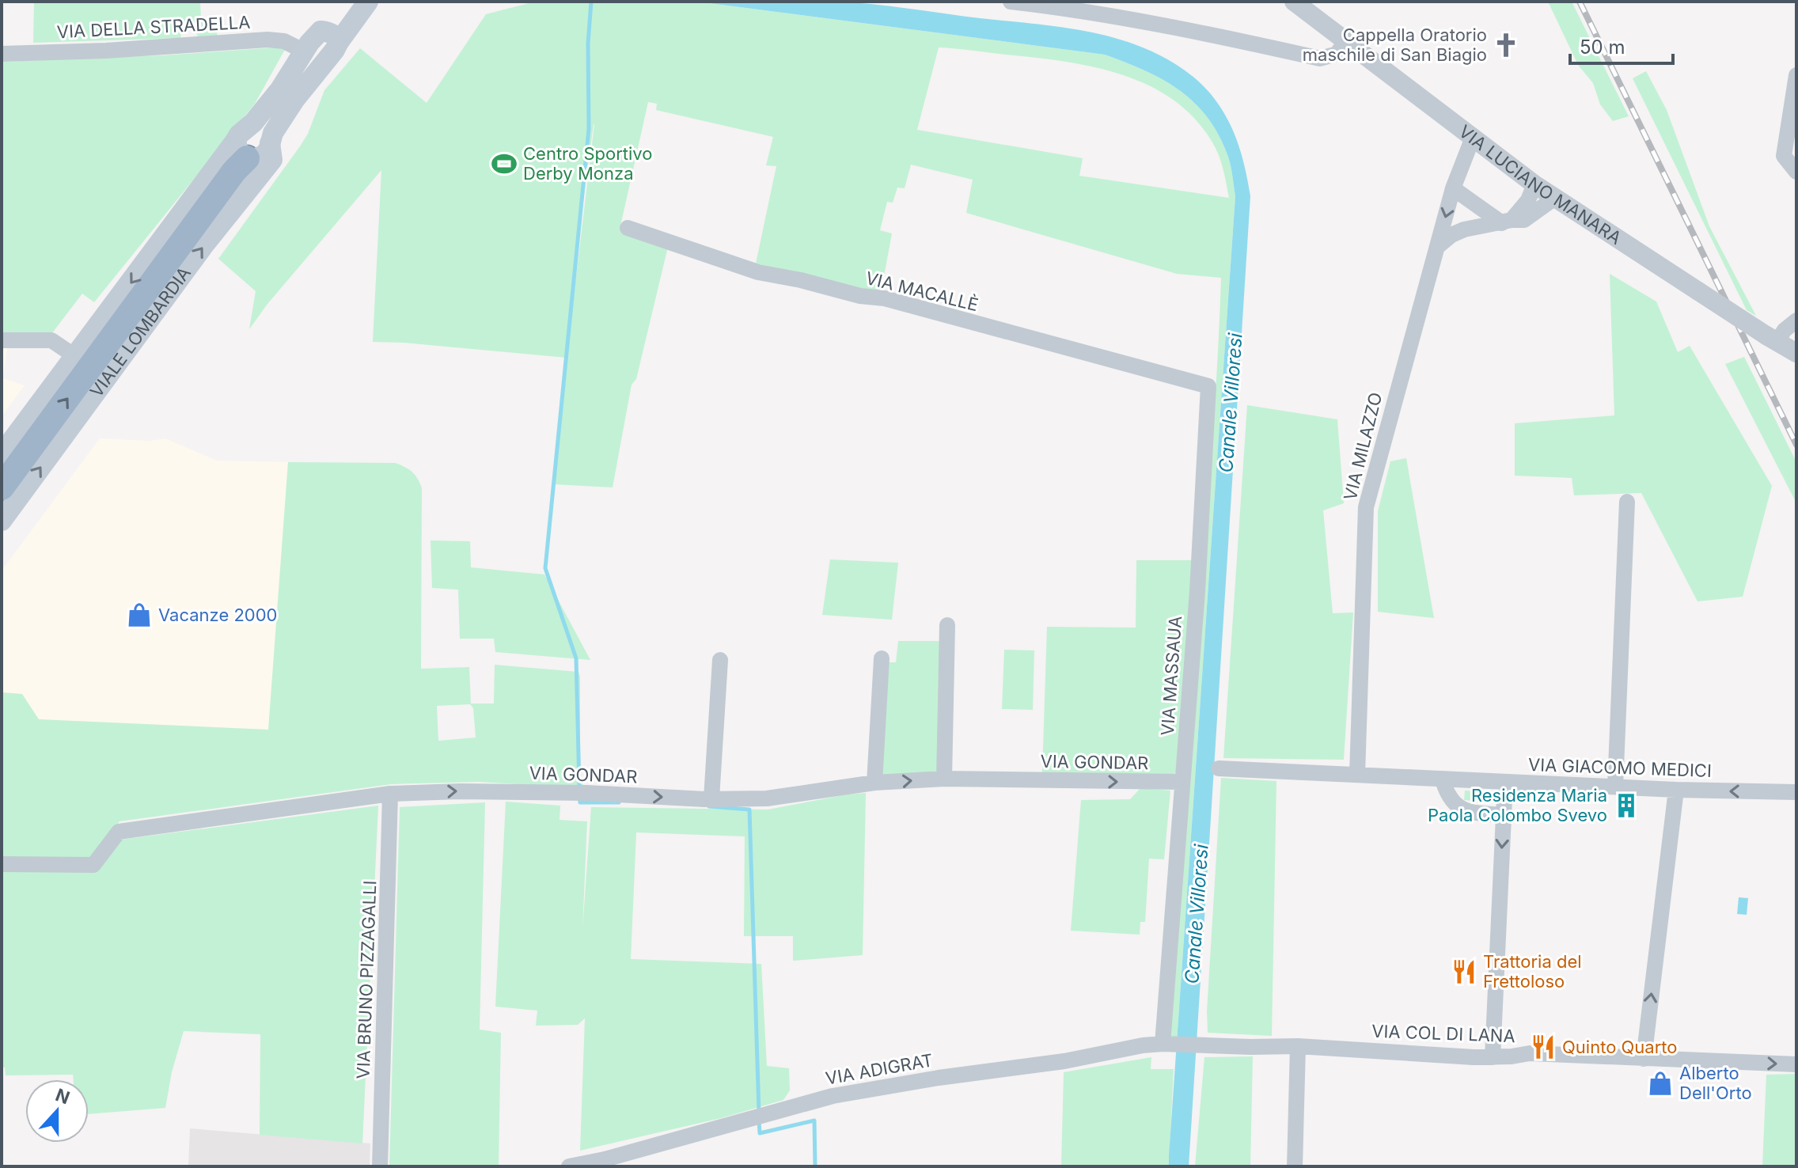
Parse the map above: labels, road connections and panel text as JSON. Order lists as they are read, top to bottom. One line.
{"streets":{"main road":["VIALE LOMBARDIA"],"street":["VIA DELLA STRADELLA","VIA LUCIANO MANARA","VIA MACALLÈ","VIA MILAZZO","VIA MASSAUA","VIA GONDAR","VIA GIACOMO MEDICI","VIA BRUNO PIZZAGALLI","VIA COL DI LANA","VIA ADIGRAT"]},"crossings":[["VIA DELLA STRADELLA","VIALE LOMBARDIA"],["VIA LUCIANO MANARA","VIA MILAZZO"],["VIA MACALLÈ","VIA MASSAUA"],["VIA MILAZZO","VIA GIACOMO MEDICI"],["VIA MASSAUA","VIA GONDAR"],["VIA MASSAUA","VIA ADIGRAT"],["VIA GONDAR","VIA BRUNO PIZZAGALLI"],["VIA COL DI LANA","VIA ADIGRAT"]],"one_way":["VIA GONDAR"],"water":["Canale Villoresi"],"places":{"church":["Cappella Oratorio maschile di San Biagio"],"sports":["Centro Sportivo Derby Monza"],"shop":["Vacanze 2000","Alberto Dell'Orto"],"building":["Residenza Maria Paola Colombo Svevo"],"restaurant":["Trattoria del Frettoloso","Quinto Quarto"]},"scale_bar":"50 m","north":"top"}
